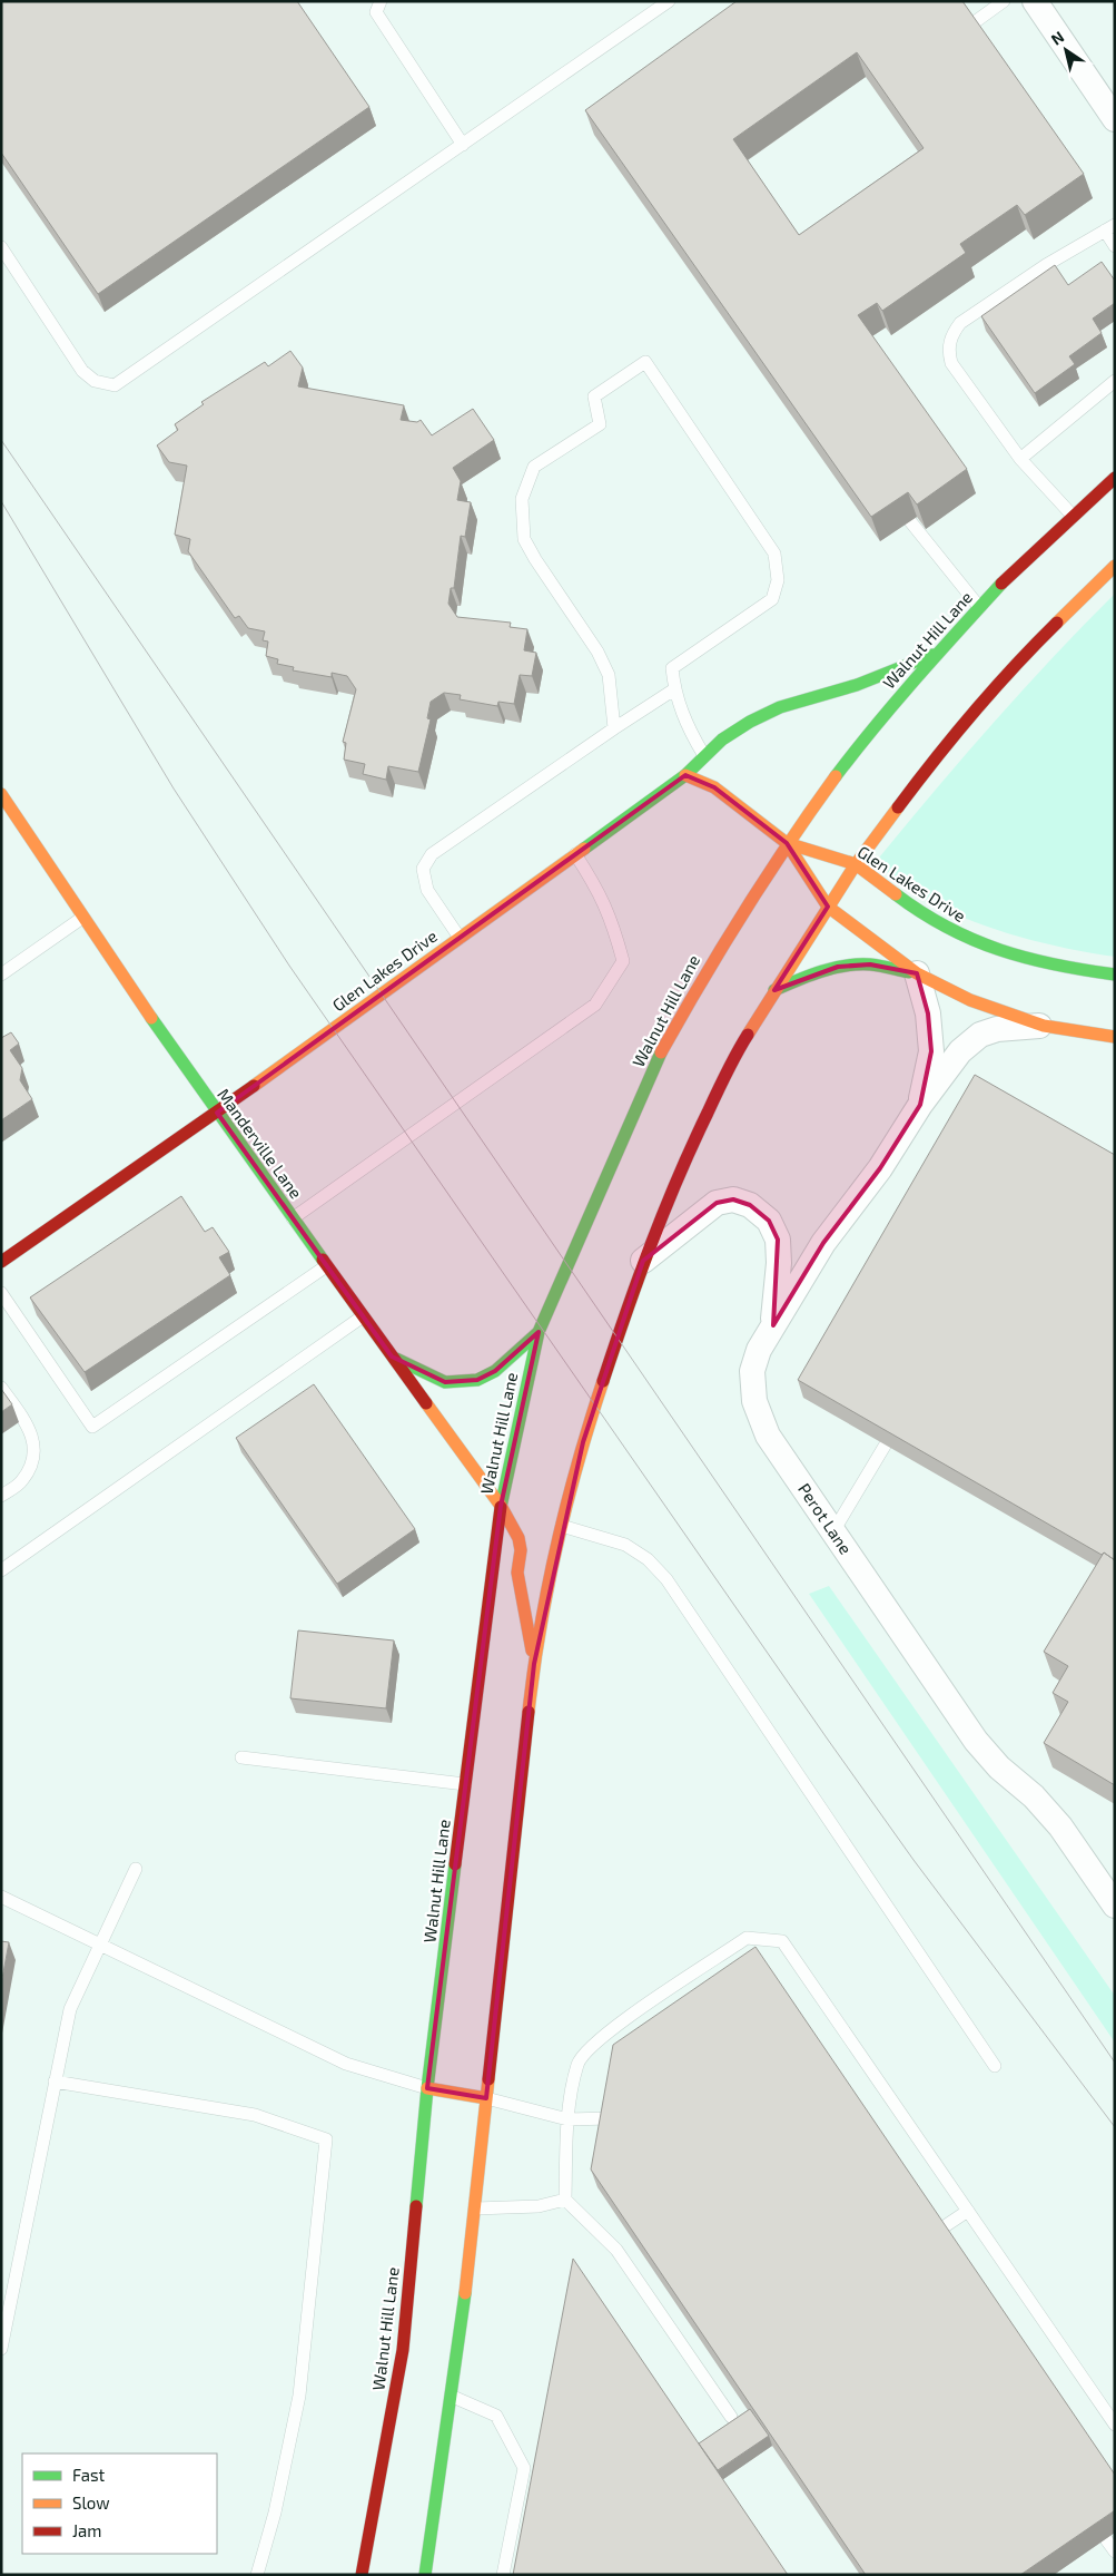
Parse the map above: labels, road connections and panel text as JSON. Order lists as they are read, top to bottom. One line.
{"streets":{"main road":["Walnut Hill Lane","Glen Lakes Drive","Manderville Lane"],"street":["Perot Lane"]},"crossings":[["Walnut Hill Lane","Glen Lakes Drive"],["Walnut Hill Lane","Manderville Lane"],["Glen Lakes Drive","Manderville Lane"]],"legend":["Fast","Slow","Jam"],"north":"top left"}
